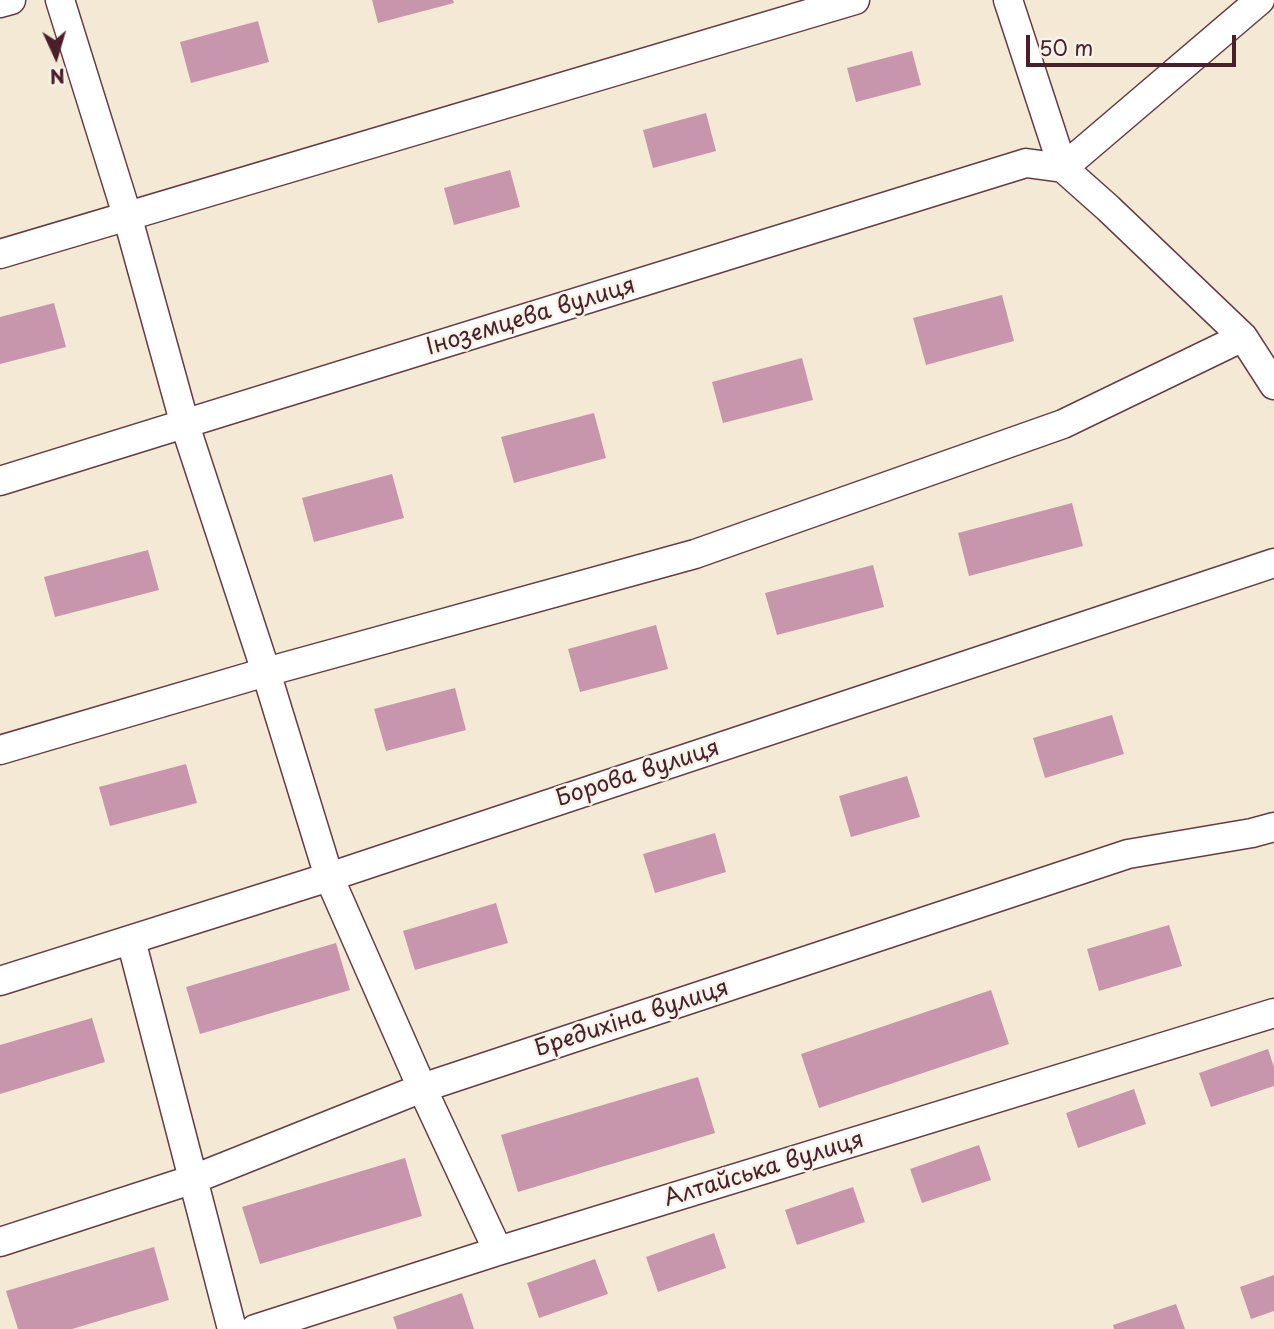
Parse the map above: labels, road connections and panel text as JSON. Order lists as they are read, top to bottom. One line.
{"streets":{"street":["Іноземцева вулиця","Борова вулиця","Бредихіна вулиця","Алтайська вулиця"]},"scale_bar":"50 m","north":"bottom"}
